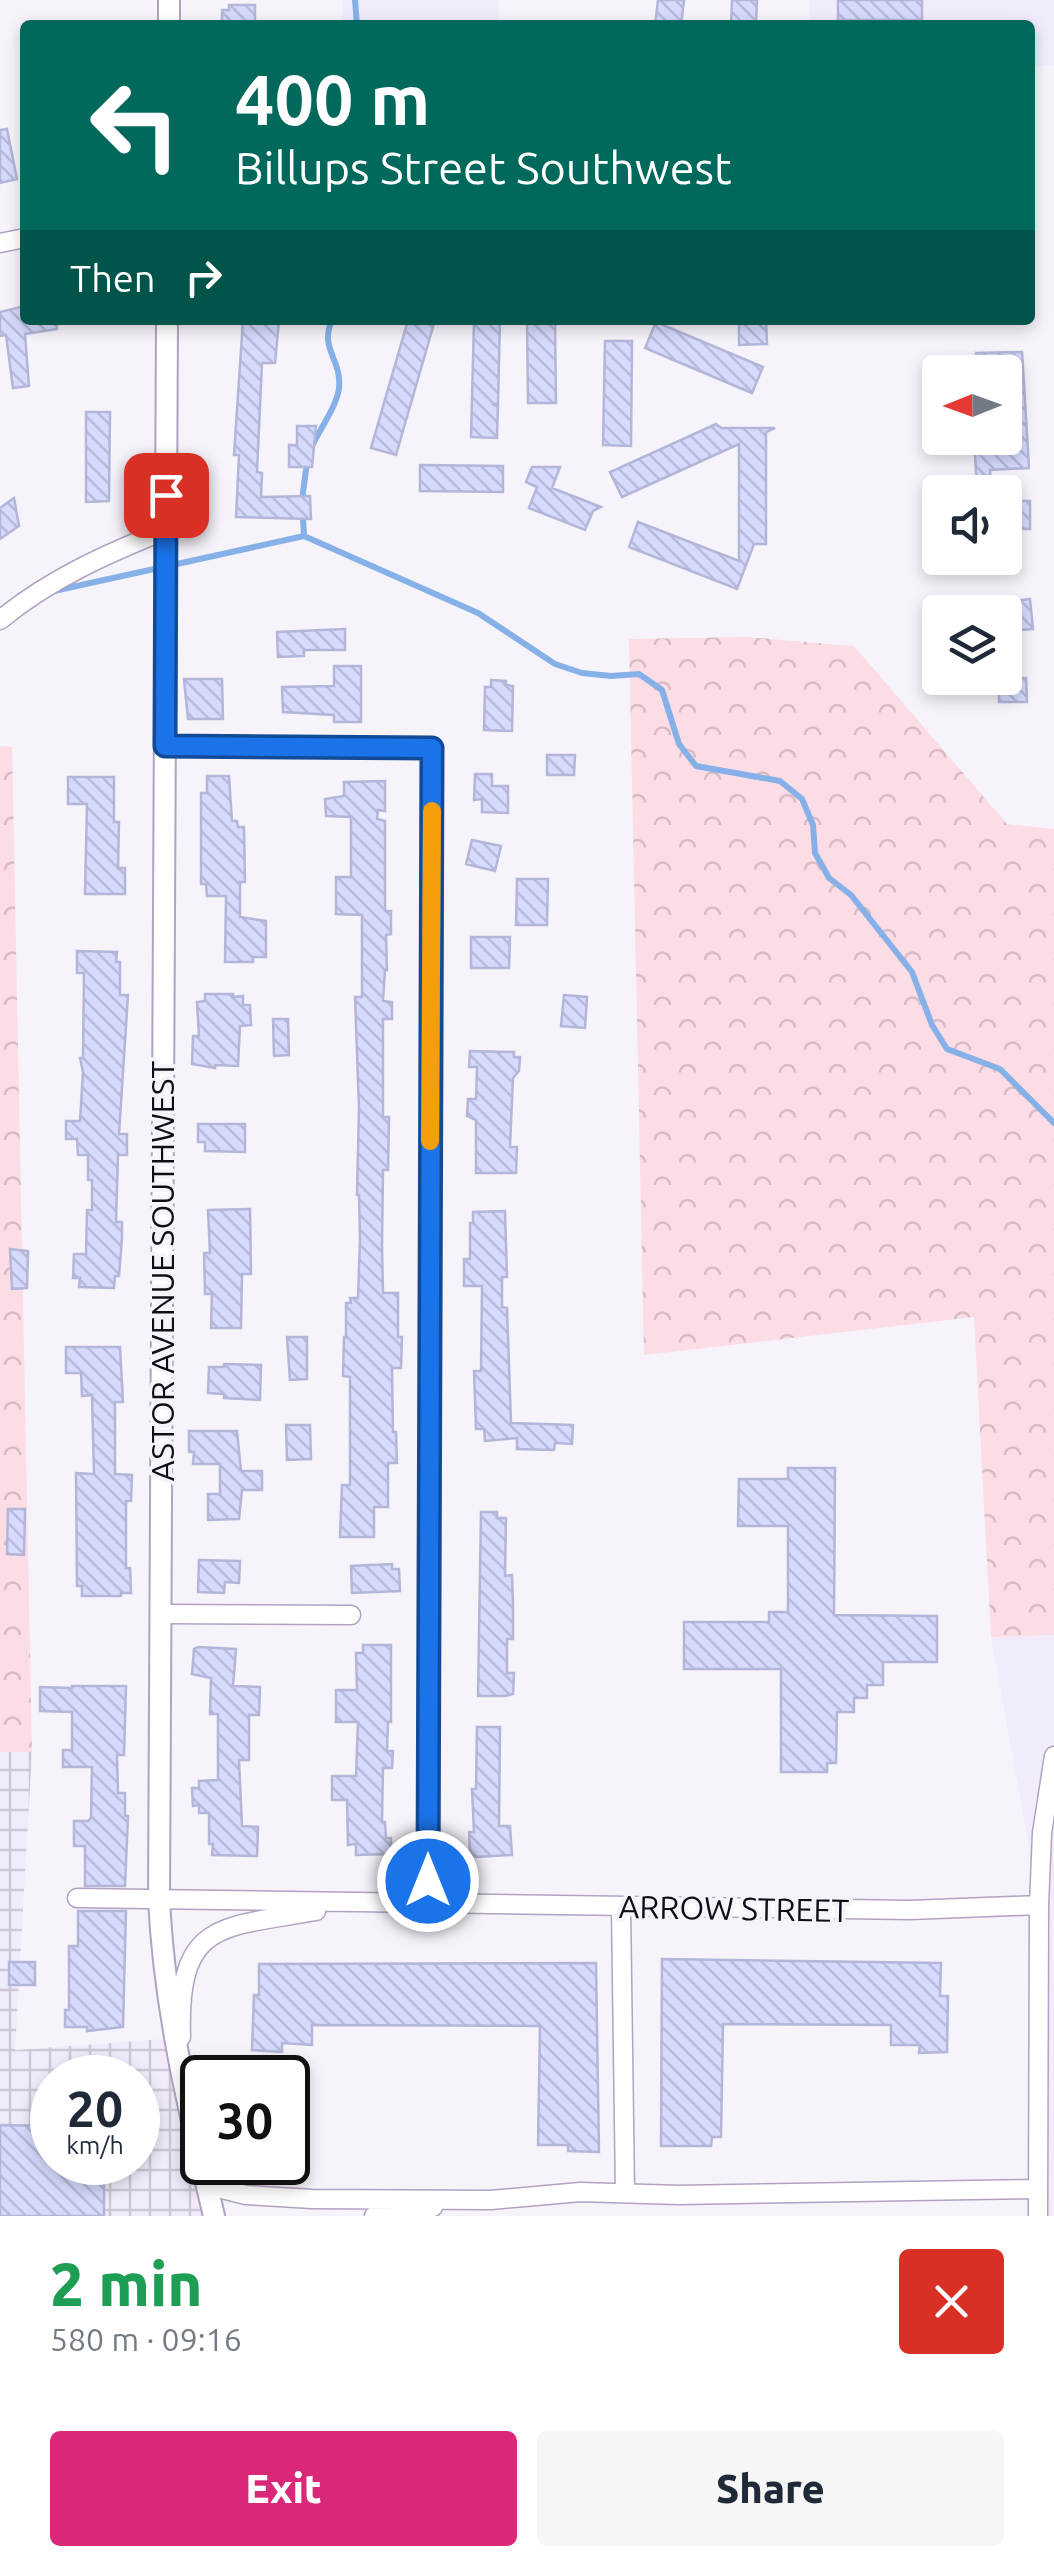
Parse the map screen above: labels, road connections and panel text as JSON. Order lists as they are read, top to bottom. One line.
{"streets":{"street":["ASTOR AVENUE SOUTHWEST","ARROW STREET"]},"north":"left","page":{"turn":["400 m","Billups Street Southwest"],"then":"Then","speed":"20 km/h","limit":"30","heading":["2 min","580 m · 09:16"],"buttons":["Exit","Share"]}}
